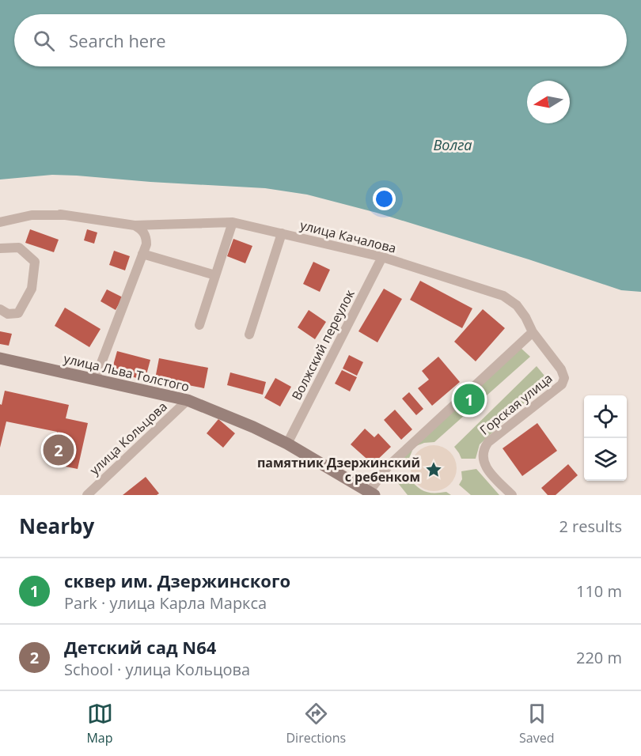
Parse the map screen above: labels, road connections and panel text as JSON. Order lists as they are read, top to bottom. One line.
{"streets":{"main road":["улица Льва Толстого"],"street":["улица Качалова","Волжский переулок","Горская улица","улица Кольцова"]},"crossings":[["улица Качалова","Волжский переулок"],["улица Качалова","Горская улица"],["Волжский переулок","улица Льва Толстого"],["улица Льва Толстого","улица Кольцова"]],"water":["Волга"],"places":{"place":["памятник Дзержинский с ребенком"]},"north":"left","page":{"search":"Search here","pins":["1","2"],"heading":["Nearby","2 results"],"list":[{"mark":"1","name":"сквер им. Дзержинского","note":"Park · улица Карла Маркса","value":"110 m"},{"mark":"2","name":"Детский сад N64","note":"School · улица Кольцова","value":"220 m"}],"nav":["Map","Directions","Saved"]}}
